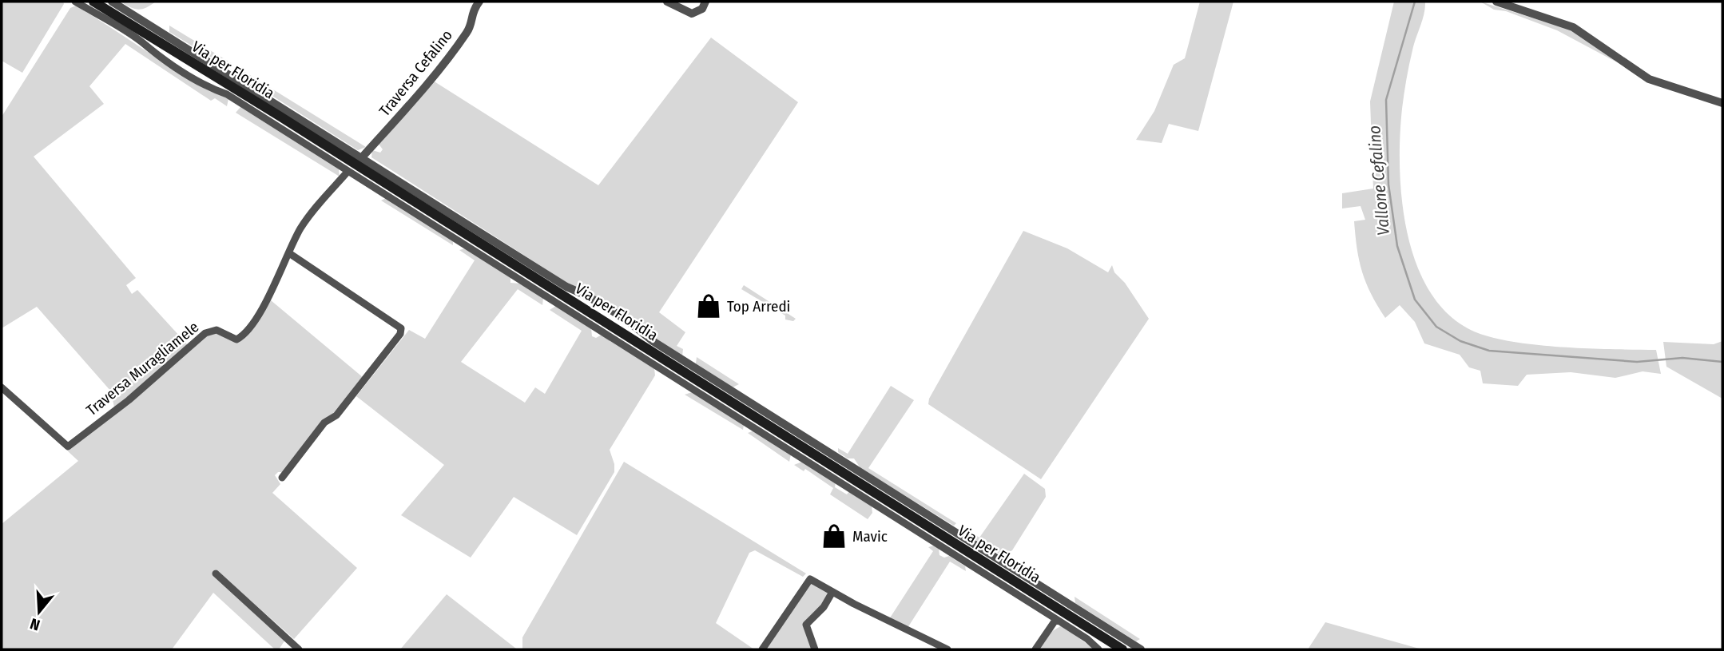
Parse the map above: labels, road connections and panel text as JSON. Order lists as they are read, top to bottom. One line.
{"streets":{"main road":["Via per Floridia"],"street":["Traversa Cefalino","Traversa Muragliamele"]},"water":["Vallone Cefalino"],"places":{"shop":["Top Arredi","Mavic"]},"north":"bottom"}
